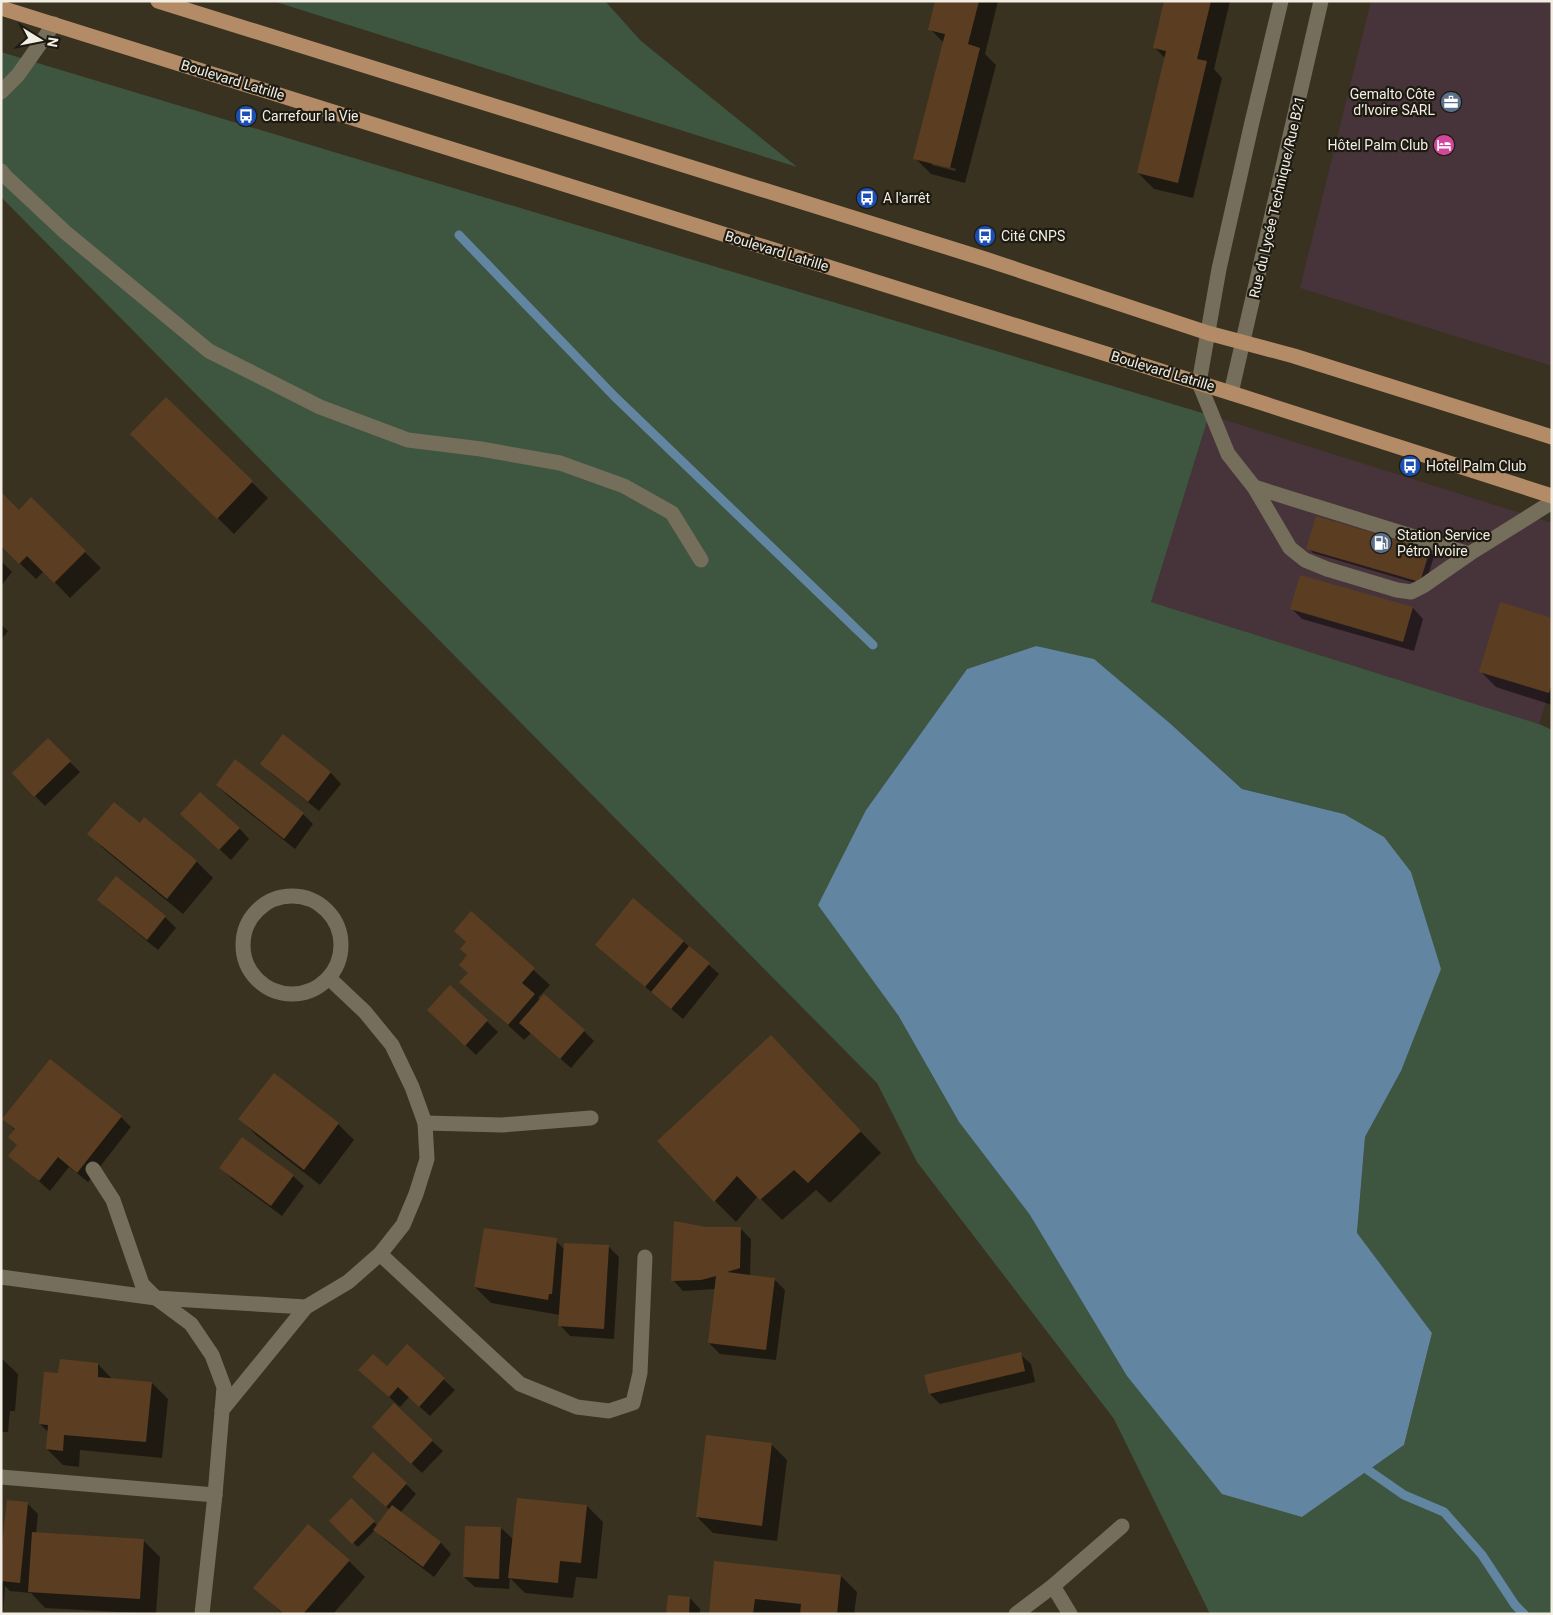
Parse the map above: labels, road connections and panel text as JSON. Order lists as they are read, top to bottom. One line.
{"streets":{"main road":["Boulevard Latrille"],"street":["Rue du Lycée Technique/Rue B21"]},"crossings":[["Boulevard Latrille","Rue du Lycée Technique/Rue B21"]],"places":{"office":["Gemalto Côte d’Ivoire SARL"],"bus stop":["Carrefour la Vie","A l'arrêt","Cité CNPS","Hotel Palm Club"],"hotel":["Hôtel Palm Club"],"fuel station":["Station Service Pétro Ivoire"]},"north":"right"}
